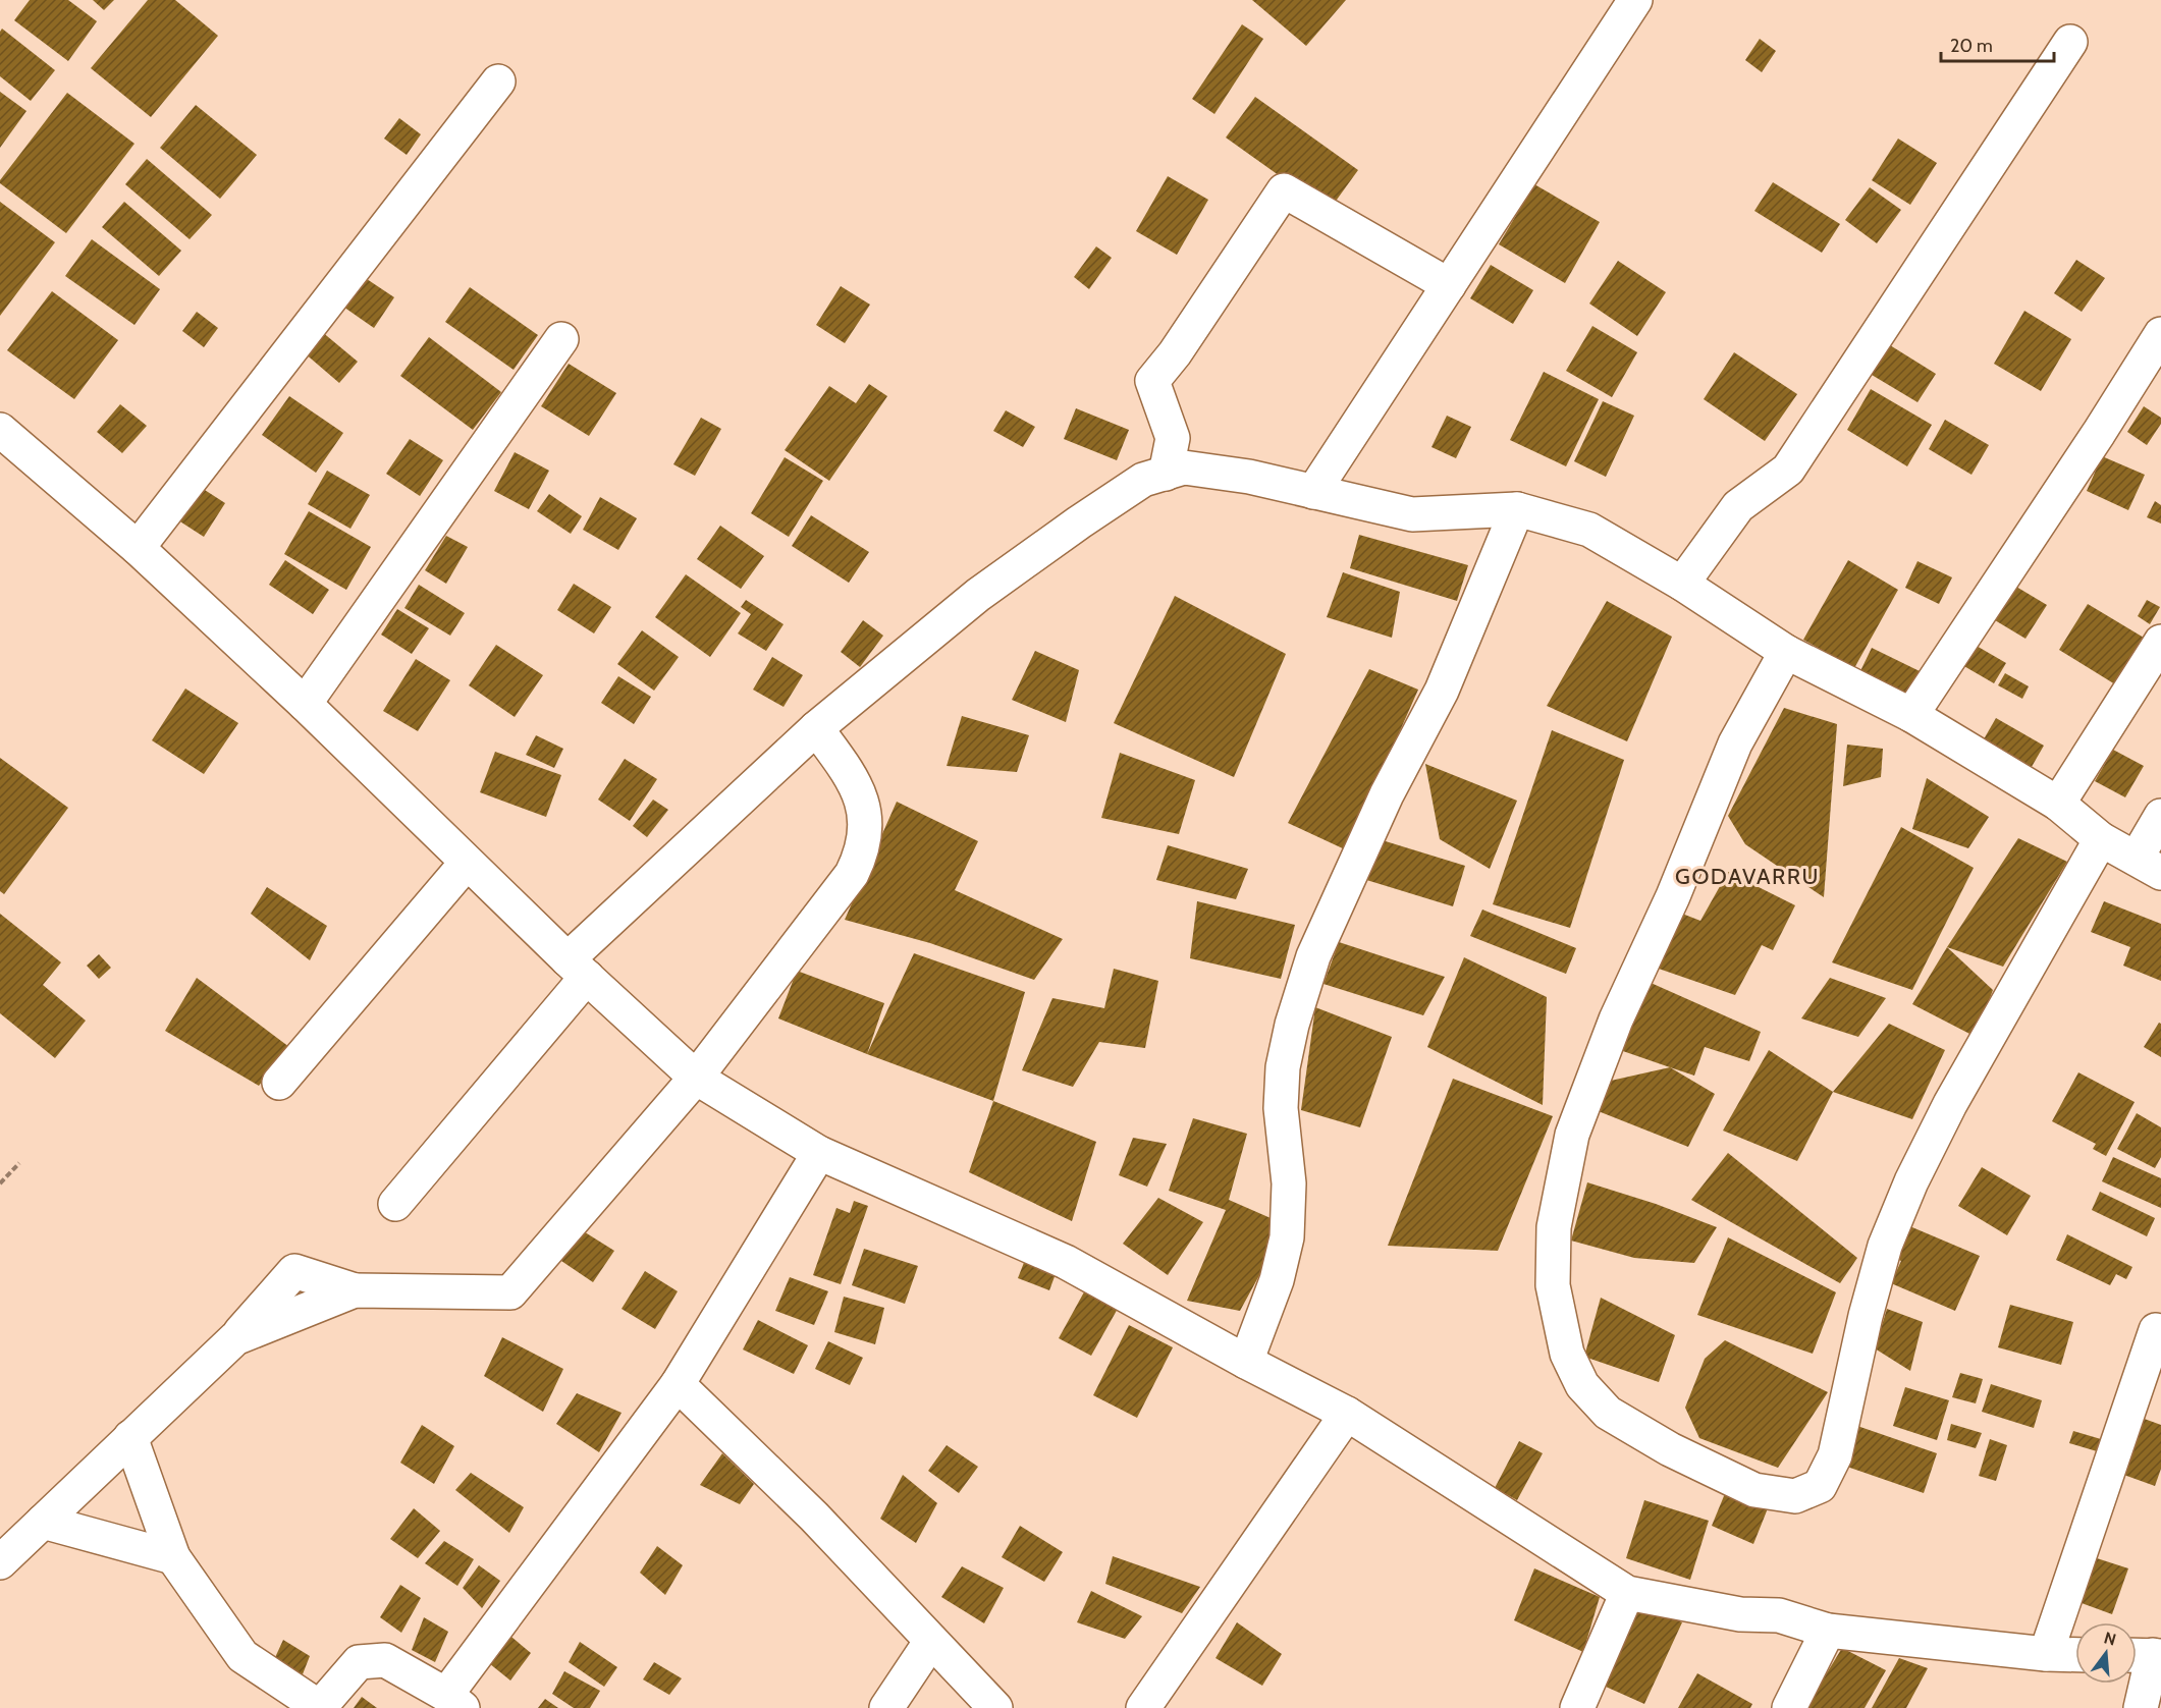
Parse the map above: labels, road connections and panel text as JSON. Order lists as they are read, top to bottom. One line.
{"districts":["GODAVARRU"],"scale_bar":"20 m","north":"top"}
